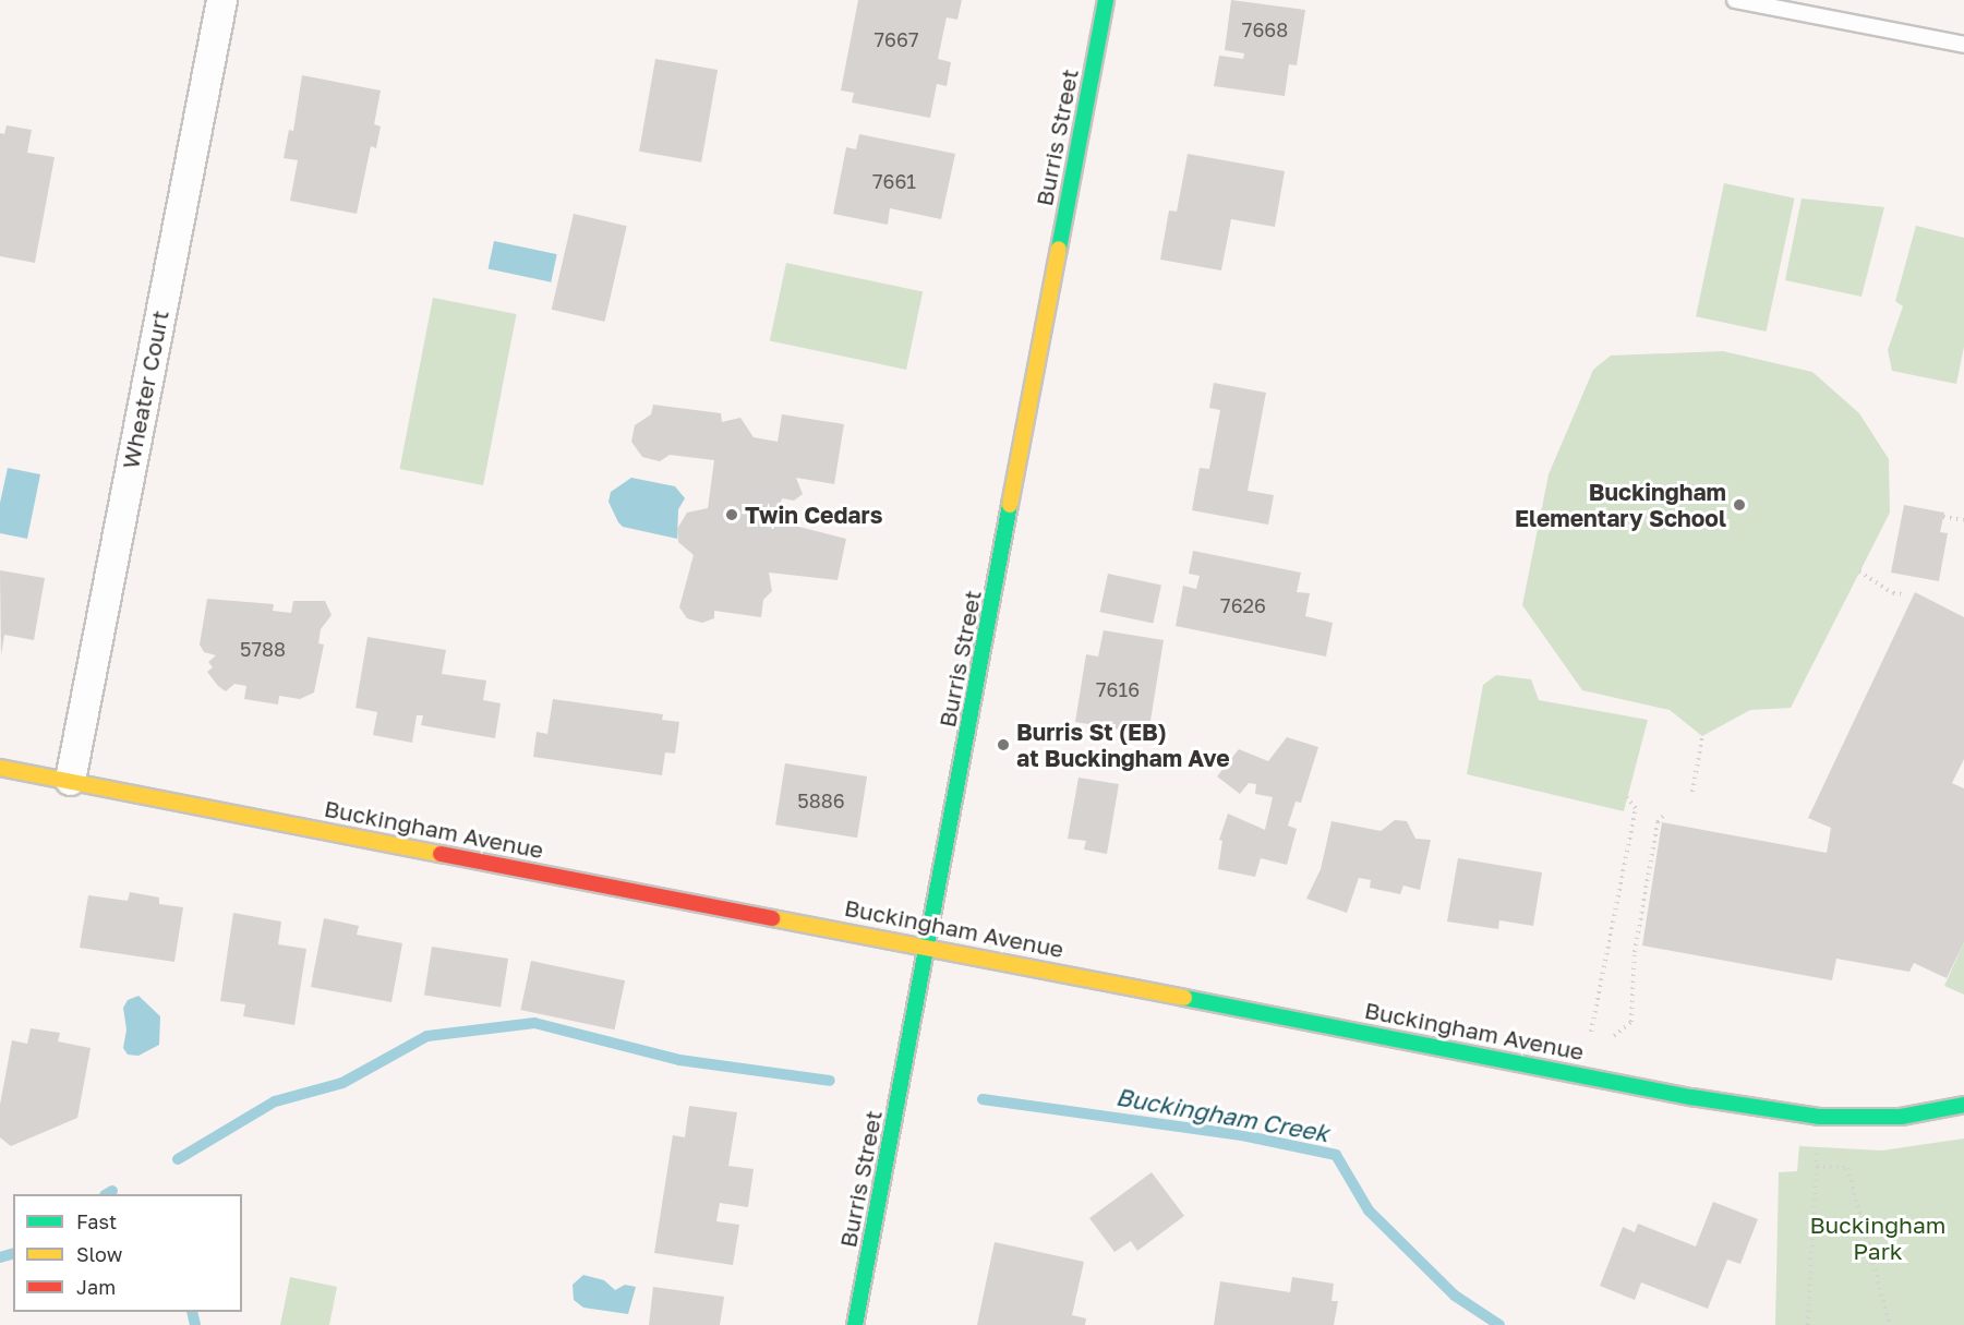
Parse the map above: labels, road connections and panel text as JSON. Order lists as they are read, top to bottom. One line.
{"streets":{"street":["Burris Street","Wheater Court","Buckingham Avenue"]},"crossings":[["Burris Street","Buckingham Avenue"],["Wheater Court","Buckingham Avenue"]],"water":["Buckingham Creek"],"parks":["Buckingham Park"],"places":["Buckingham Elementary School","Twin Cedars","Burris St (EB) at Buckingham Ave"],"house_numbers":["7668","7667","7661","7626","5788","7616","5886"],"legend":["Fast","Slow","Jam"]}
